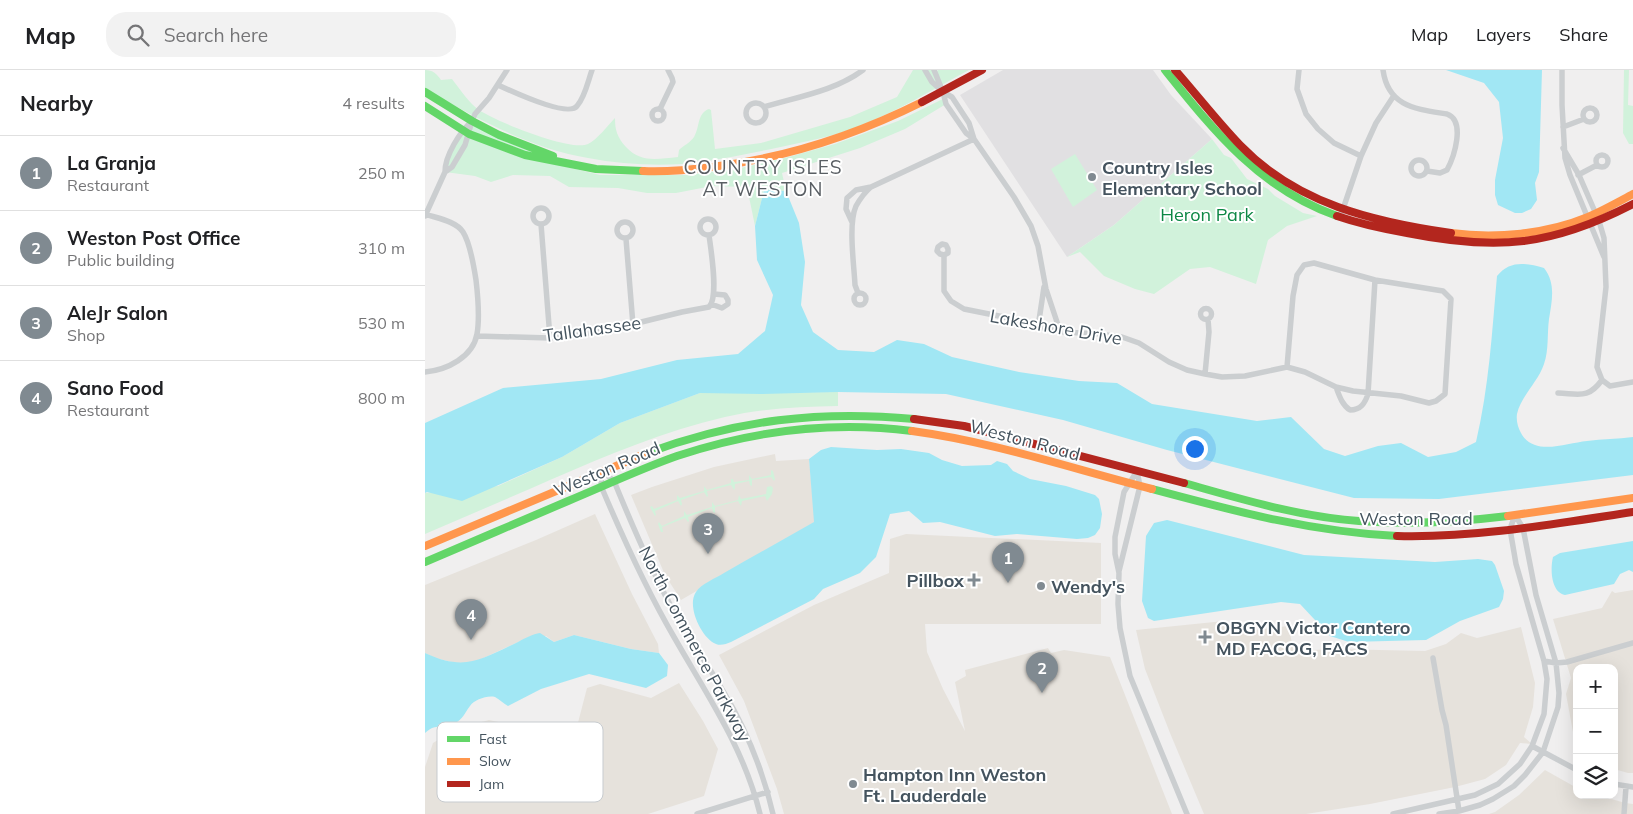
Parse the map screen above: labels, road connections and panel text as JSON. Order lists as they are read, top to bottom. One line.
{"streets":{"main road":["Weston Road"],"street":["Lakeshore Drive","Tallahassee","North Commerce Parkway"]},"crossings":[["Weston Road","North Commerce Parkway"]],"districts":["COUNTRY ISLES AT WESTON"],"parks":["Heron Park"],"places":{"other":["Country Isles Elementary School","Wendy's","Hampton Inn Weston Ft. Lauderdale"],"health":["Pillbox","OBGYN Victor Cantero MD FACOG, FACS"]},"legend":["Fast","Slow","Jam"],"page":{"header":"Map","search":"Search here","nav":["Map","Layers","Share"],"heading":["Nearby","4 results"],"list":[{"mark":"1","name":"La Granja","note":"Restaurant","value":"250 m"},{"mark":"2","name":"Weston Post Office","note":"Public building","value":"310 m"},{"mark":"3","name":"AleJr Salon","note":"Shop","value":"530 m"},{"mark":"4","name":"Sano Food","note":"Restaurant","value":"800 m"}],"pins":["3","1","4","2"],"map_buttons":["+","−"]}}
